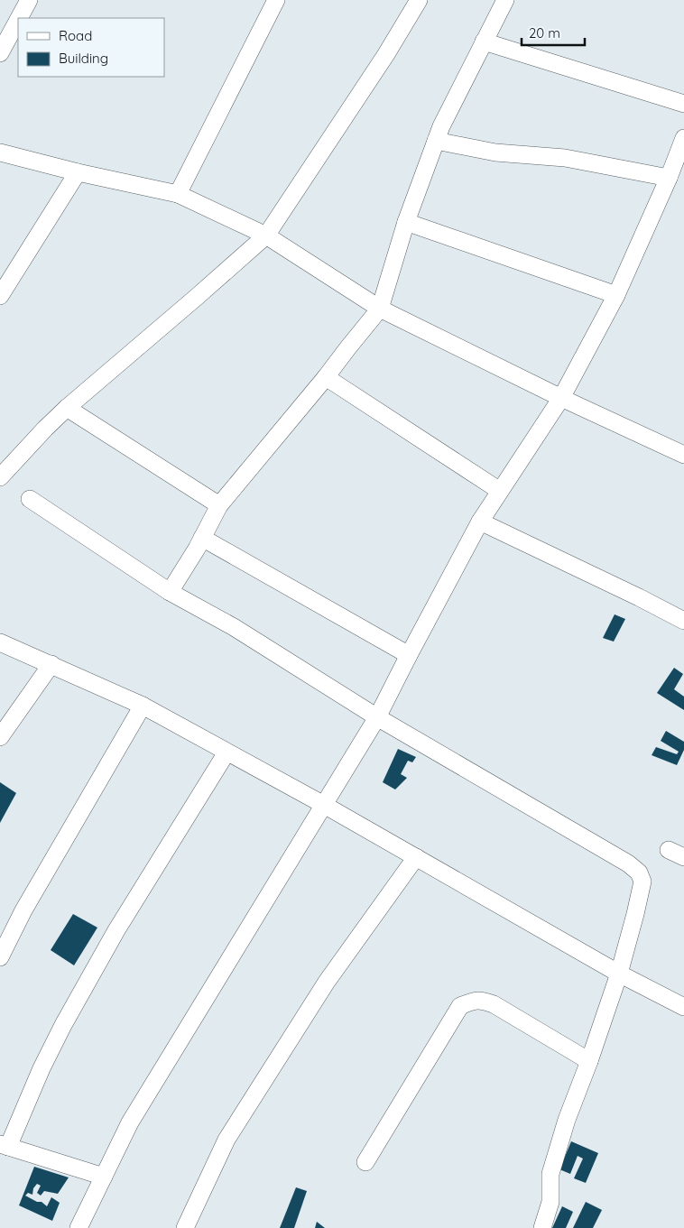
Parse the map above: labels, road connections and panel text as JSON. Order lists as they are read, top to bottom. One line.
{"legend":["Road","Building"],"scale_bar":"20 m"}
